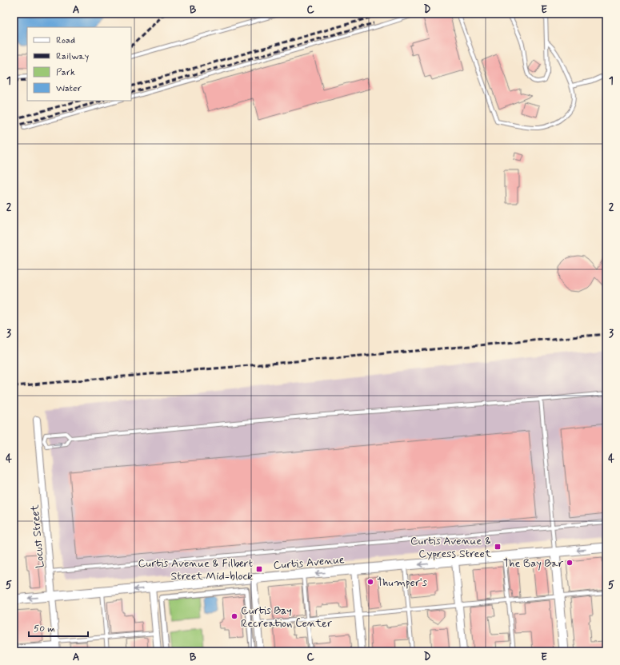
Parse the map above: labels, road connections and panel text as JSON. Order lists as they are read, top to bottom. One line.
{"streets":{"main road":["Curtis Avenue"],"street":["Locust Street"]},"crossings":[["Locust Street","Curtis Avenue"]],"one_way":["Curtis Avenue"],"places":{"transit":["Curtis Avenue & Cypress Street","Curtis Avenue & Filbert Street Mid-block"],"other":["The Bay Bar","Thumper's","Curtis Bay Recreation Center"]},"legend":["Road","Railway","Park","Water"],"scale_bar":"50 m","grid":{"columns":["A","B","C","D","E"],"rows":["1","2","3","4","5"]}}
